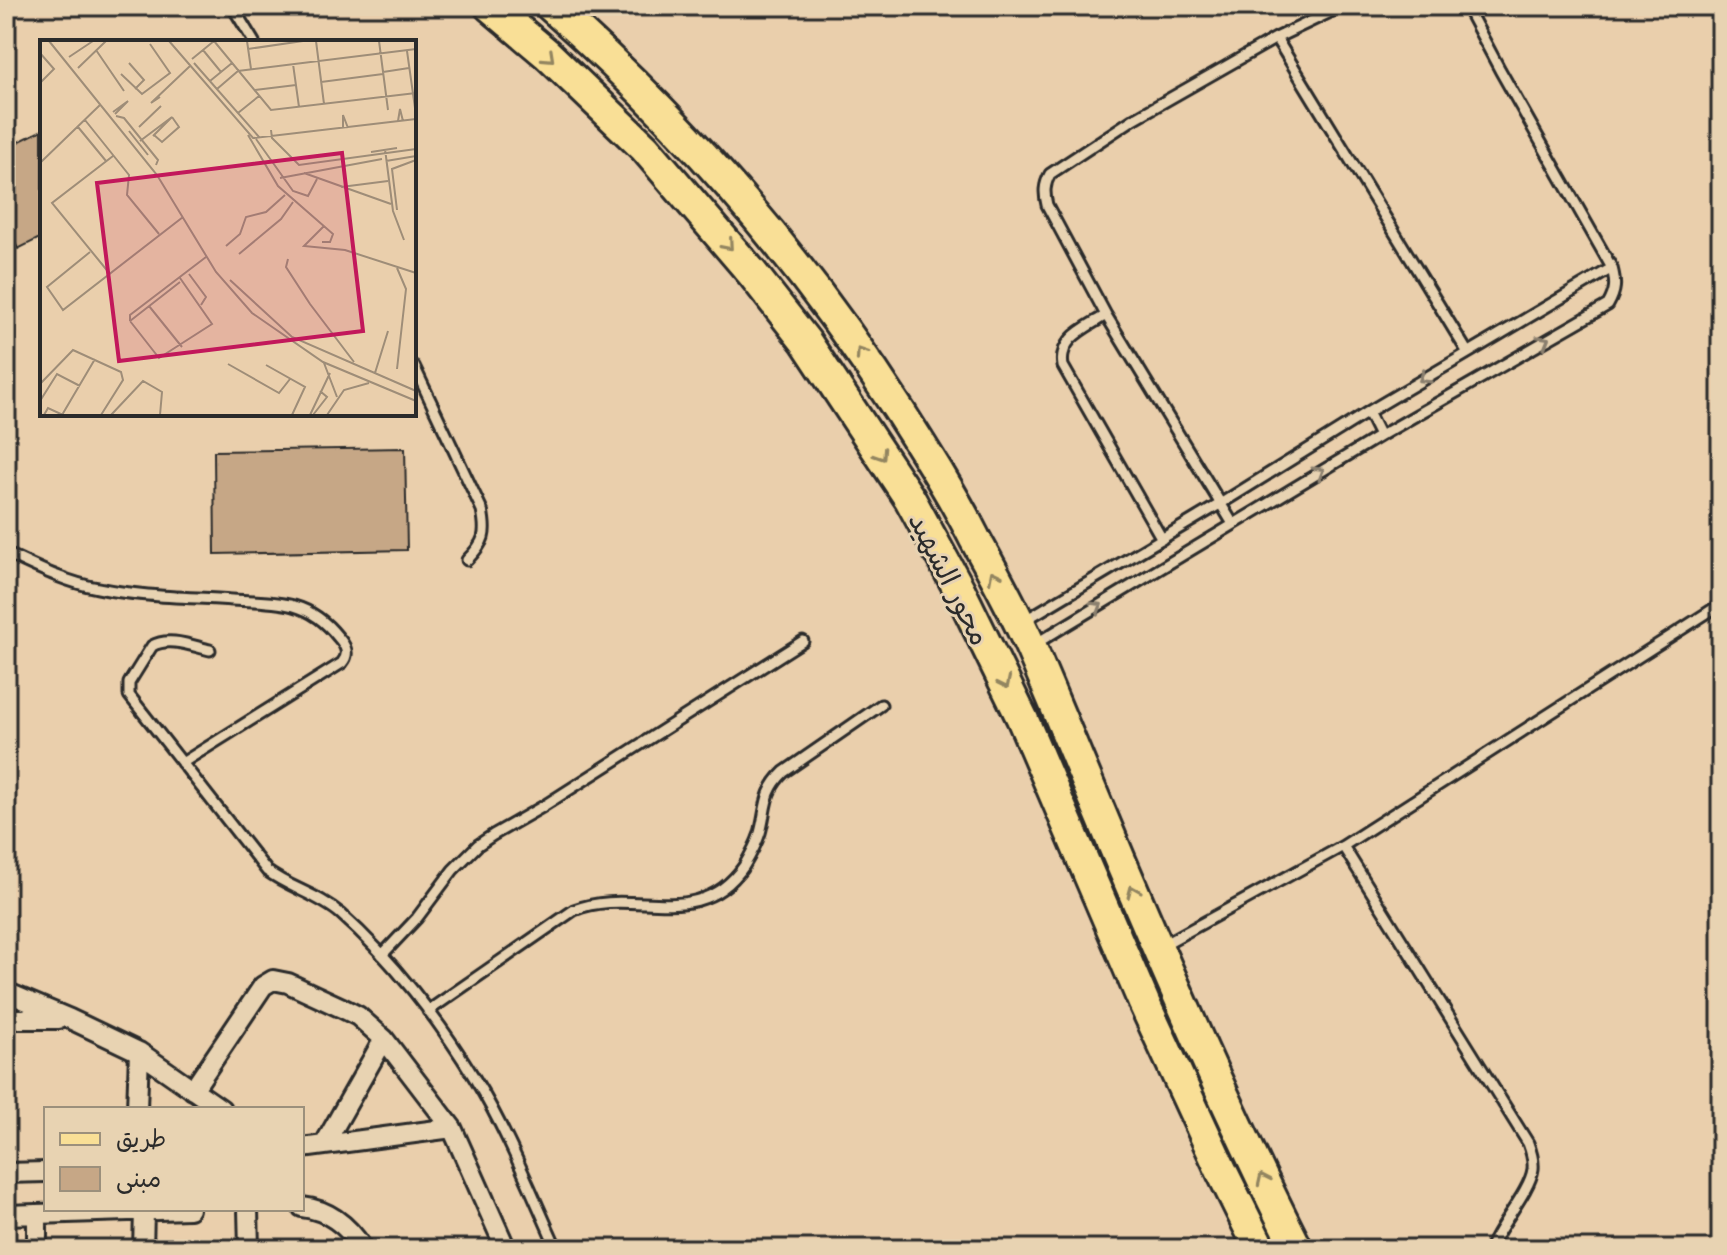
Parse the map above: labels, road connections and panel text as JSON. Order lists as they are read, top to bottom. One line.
{"streets":{"main road":["محور الشهيد"]},"legend":["طريق","مبنى"]}
